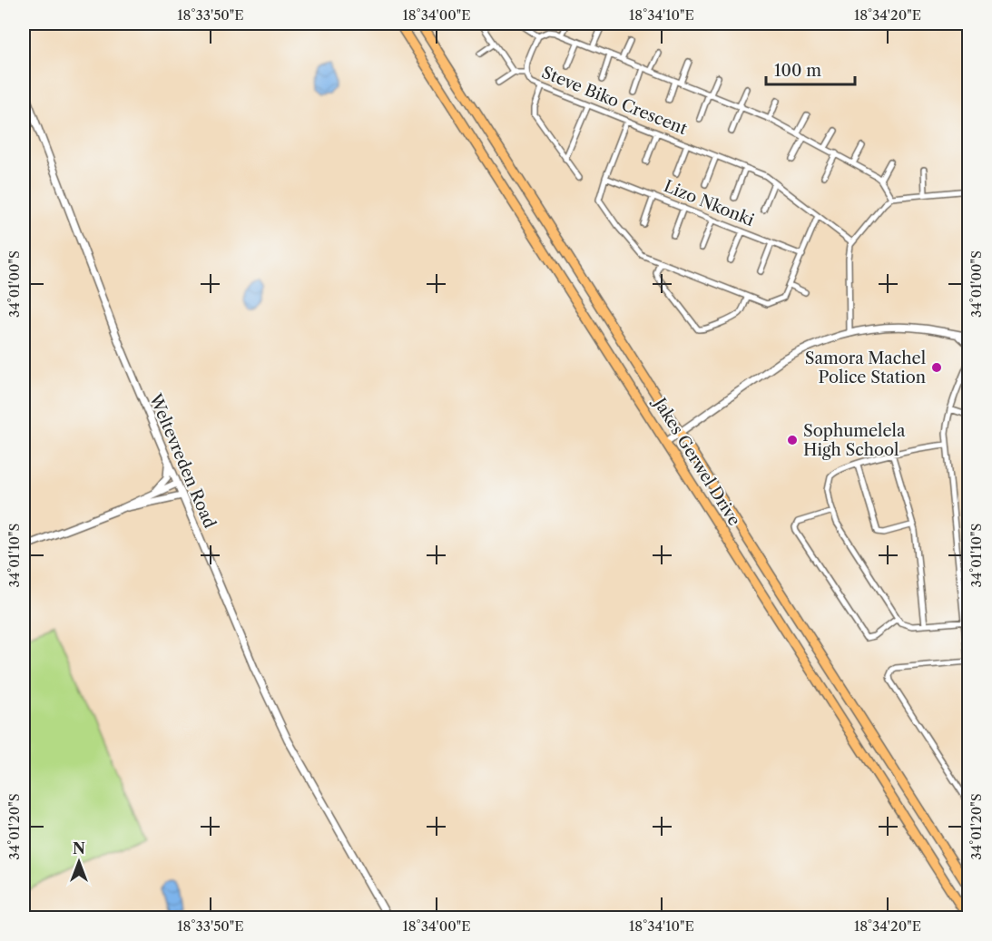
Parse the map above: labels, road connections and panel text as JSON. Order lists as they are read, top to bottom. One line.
{"streets":{"highway":["Jakes Gerwel Drive"],"street":["Steve Biko Crescent","Lizo Nkonki","Weltevreden Road"]},"places":["Samora Machel Police Station","Sophumelela High School"],"scale_bar":"100 m","north":"top","coordinates":["18°33'50\"E","18°34'00\"E","18°34'10\"E","18°34'20\"E","34°01'00\"S","34°01'10\"S","34°01'20\"S"]}
